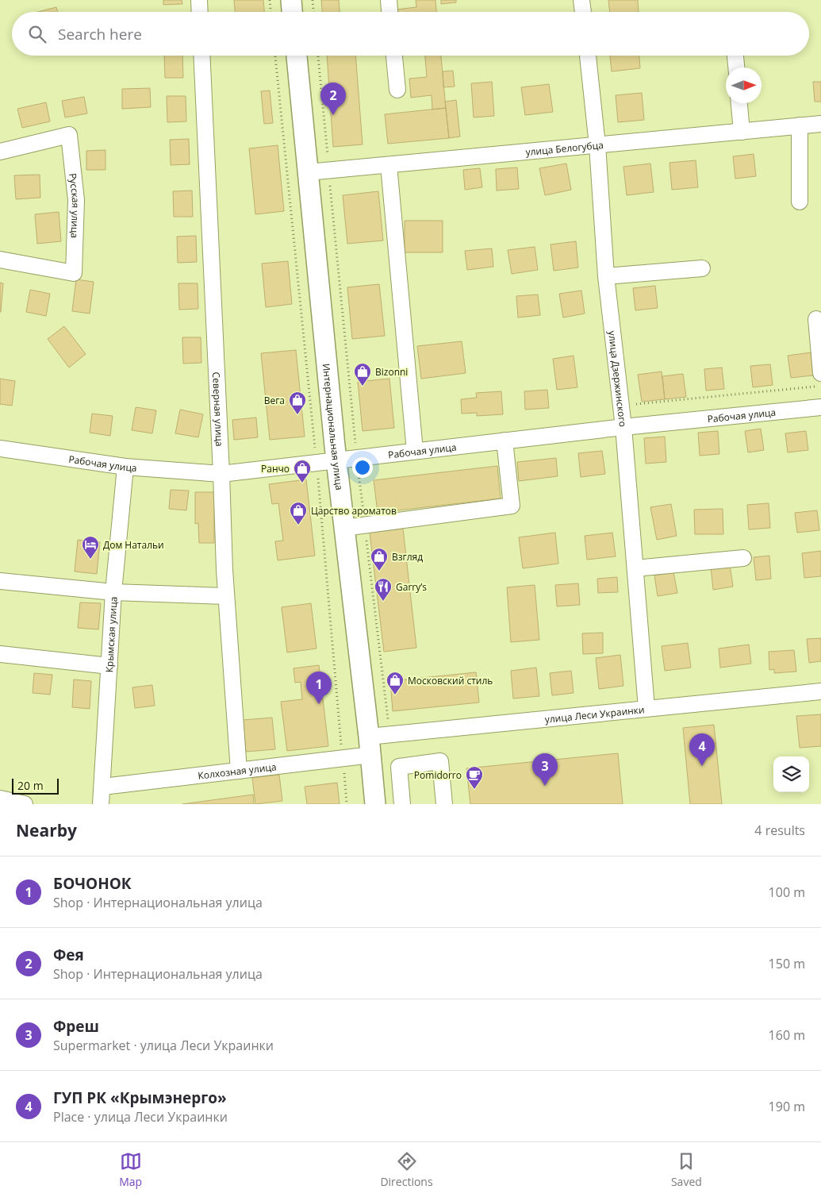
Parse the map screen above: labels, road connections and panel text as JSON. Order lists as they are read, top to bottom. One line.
{"streets":{"main road":["Интернациональная улица"],"street":["улица Белогубца","Русская улица","улица Дзержинского","Северная улица","Рабочая улица","Крымская улица","улица Леси Украинки","Колхозная улица"]},"crossings":[["улица Белогубца","улица Дзержинского"],["улица Белогубца","Интернациональная улица"],["улица Дзержинского","Рабочая улица"],["улица Дзержинского","улица Леси Украинки"],["Северная улица","Рабочая улица"],["Северная улица","Колхозная улица"],["Рабочая улица","Интернациональная улица"],["Рабочая улица","Крымская улица"],["Интернациональная улица","улица Леси Украинки"],["Интернациональная улица","Колхозная улица"],["Крымская улица","Колхозная улица"],["улица Леси Украинки","Колхозная улица"]],"places":{"shop":["Bizonni","Вега","Ранчо","Царство ароматов","Взгляд","Московский стиль"],"hotel":["Дом Натальи"],"restaurant":["Garry’s"],"cafe":["Pomidorro"]},"scale_bar":"20 m","north":"right","page":{"search":"Search here","pins":["2","1","4","3"],"scale":"20 m","heading":["Nearby","4 results"],"list":[{"mark":"1","name":"БОЧОНОК","note":"Shop · Интернациональная улица","value":"100 m"},{"mark":"2","name":"Фея","note":"Shop · Интернациональная улица","value":"150 m"},{"mark":"3","name":"Фреш","note":"Supermarket · улица Леси Украинки","value":"160 m"},{"mark":"4","name":"ГУП РК «Крымэнерго»","note":"Place · улица Леси Украинки","value":"190 m"}],"nav":["Map","Directions","Saved"]}}
